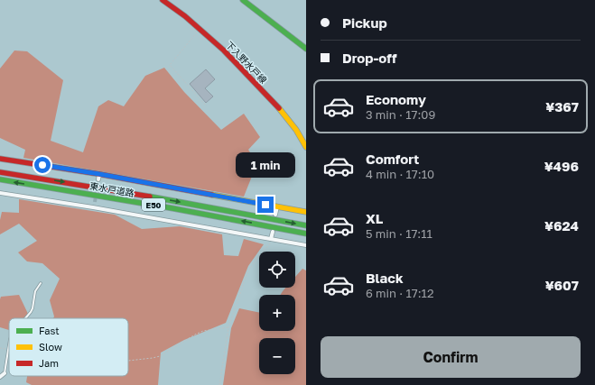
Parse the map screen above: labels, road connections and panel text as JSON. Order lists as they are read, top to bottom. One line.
{"streets":{"main road":["下入野水戸線","東水戸道路","E50"]},"legend":["Fast","Slow","Jam"],"page":{"banner":["Pickup","Drop-off"],"list":[{"name":"Economy","note":"3 min · 17:09","value":"¥367"},{"name":"Comfort","note":"4 min · 17:10","value":"¥496"},{"name":"XL","note":"5 min · 17:11","value":"¥624"},{"name":"Black","note":"6 min · 17:12","value":"¥607"}],"bubble":"1 min","map_buttons":["+","−"],"buttons":"Confirm"}}
